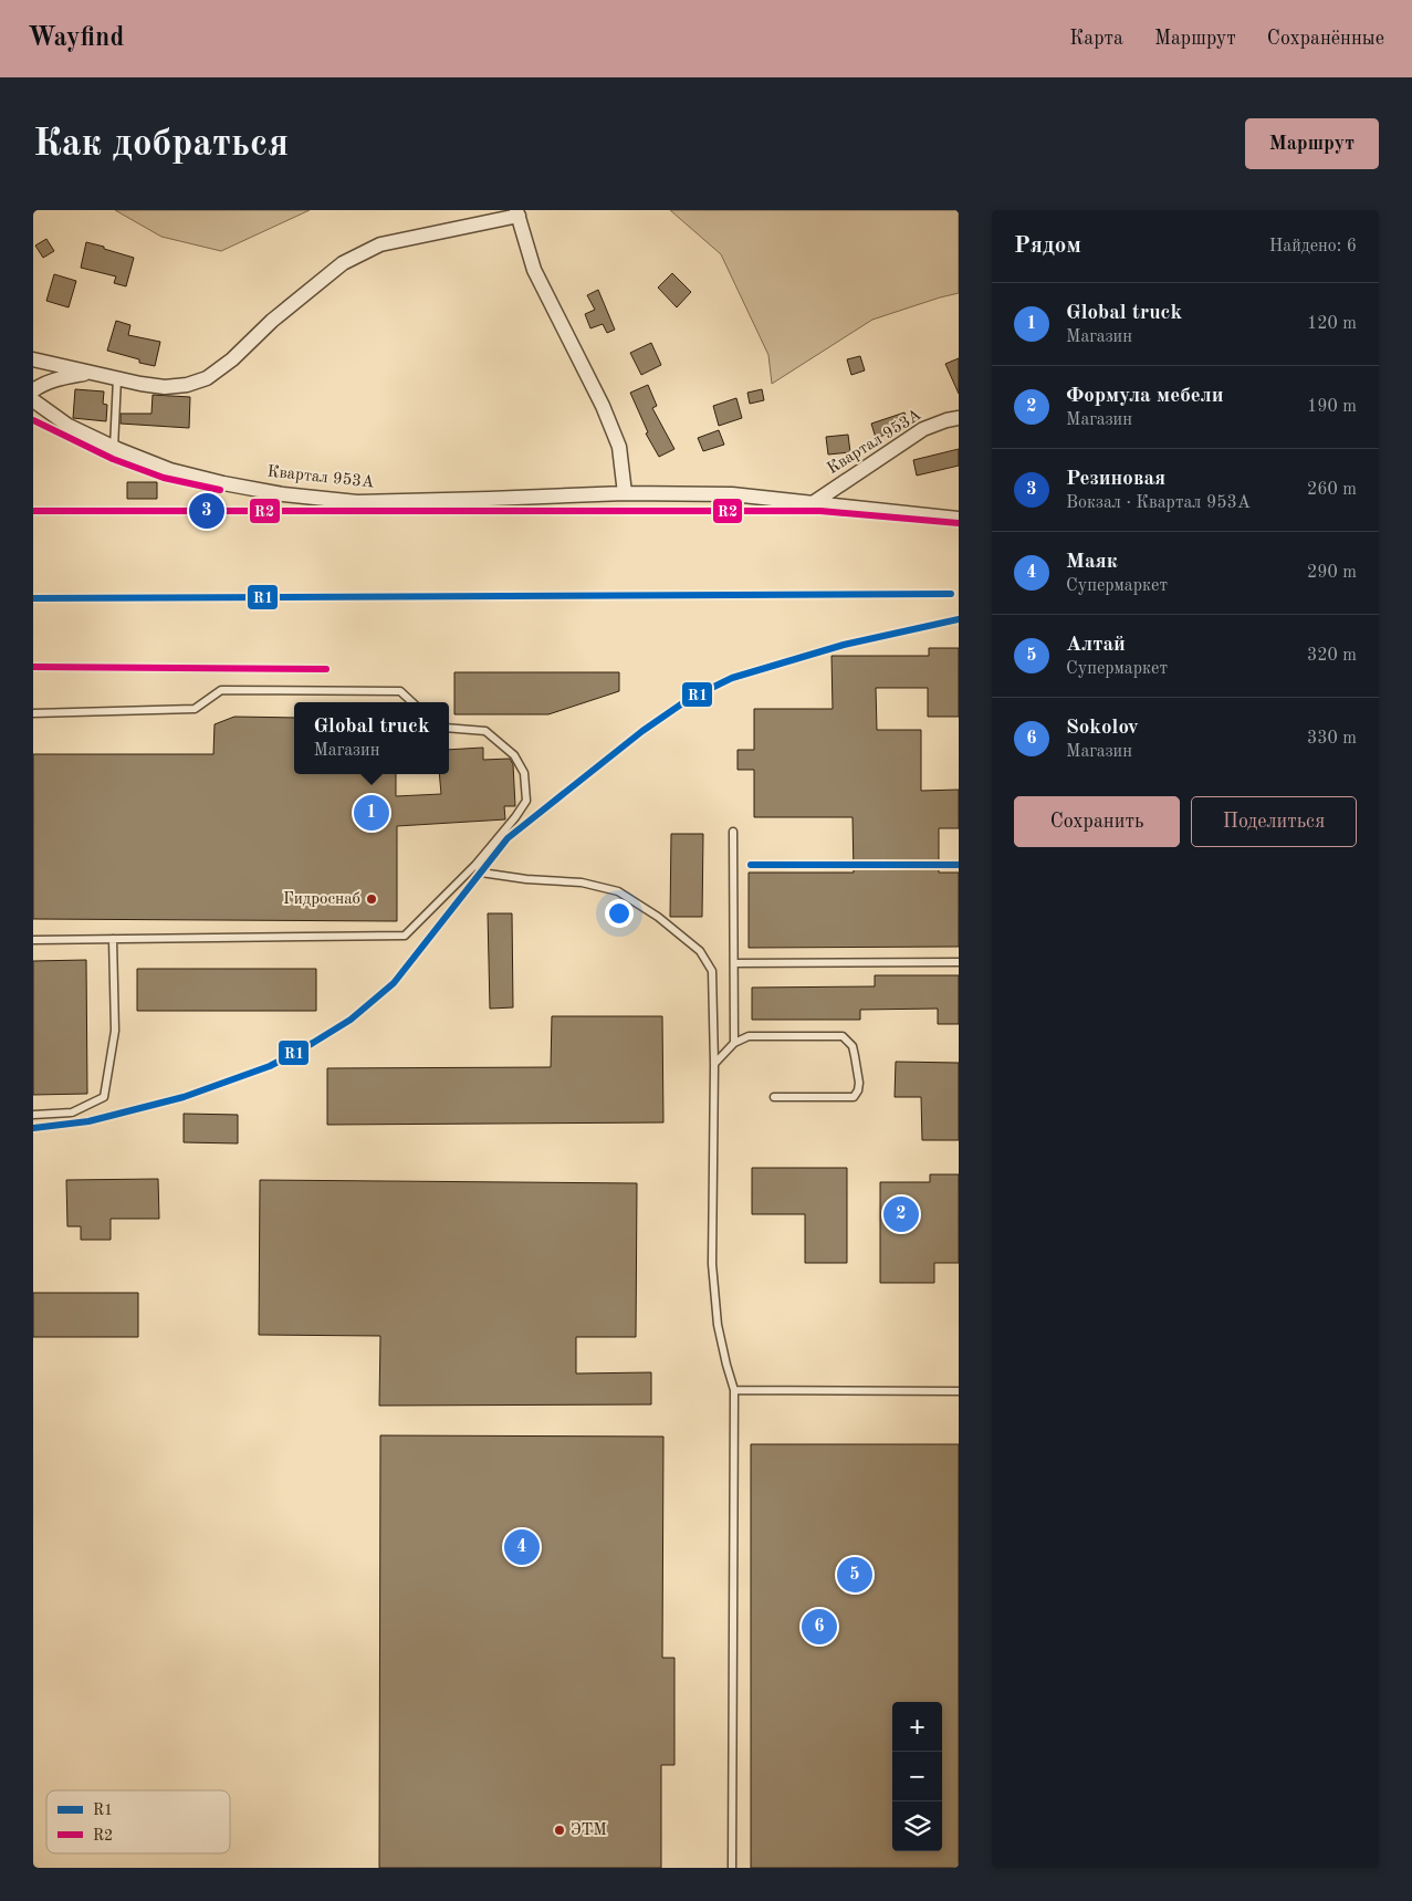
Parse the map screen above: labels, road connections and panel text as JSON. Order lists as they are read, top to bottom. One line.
{"streets":{"street":["Квартал 953А"]},"places":["Гидроснаб","ЭТМ"],"lines":["transit line R2","transit line R1"],"legend":["R1","R2"],"page":{"header":"Wayfind","nav":["Карта","Маршрут","Сохранённые"],"buttons":["Маршрут",["Сохранить","Поделиться"]],"title":"Как добраться","heading":["Рядом","Найдено: 6"],"list":[{"mark":"1","name":"Global truck","note":"Магазин","value":"120 m"},{"mark":"2","name":"Формула мебели","note":"Магазин","value":"190 m"},{"mark":"3","name":"Резиновая","note":"Вокзал · Квартал 953А","value":"260 m"},{"mark":"4","name":"Маяк","note":"Супермаркет","value":"290 m"},{"mark":"5","name":"Алтай","note":"Супермаркет","value":"320 m"},{"mark":"6","name":"Sokolov","note":"Магазин","value":"330 m"}],"pins":["3","1","2","4","5","6"],"popup":["Global truck","Магазин"],"map_buttons":["+","−"]}}
